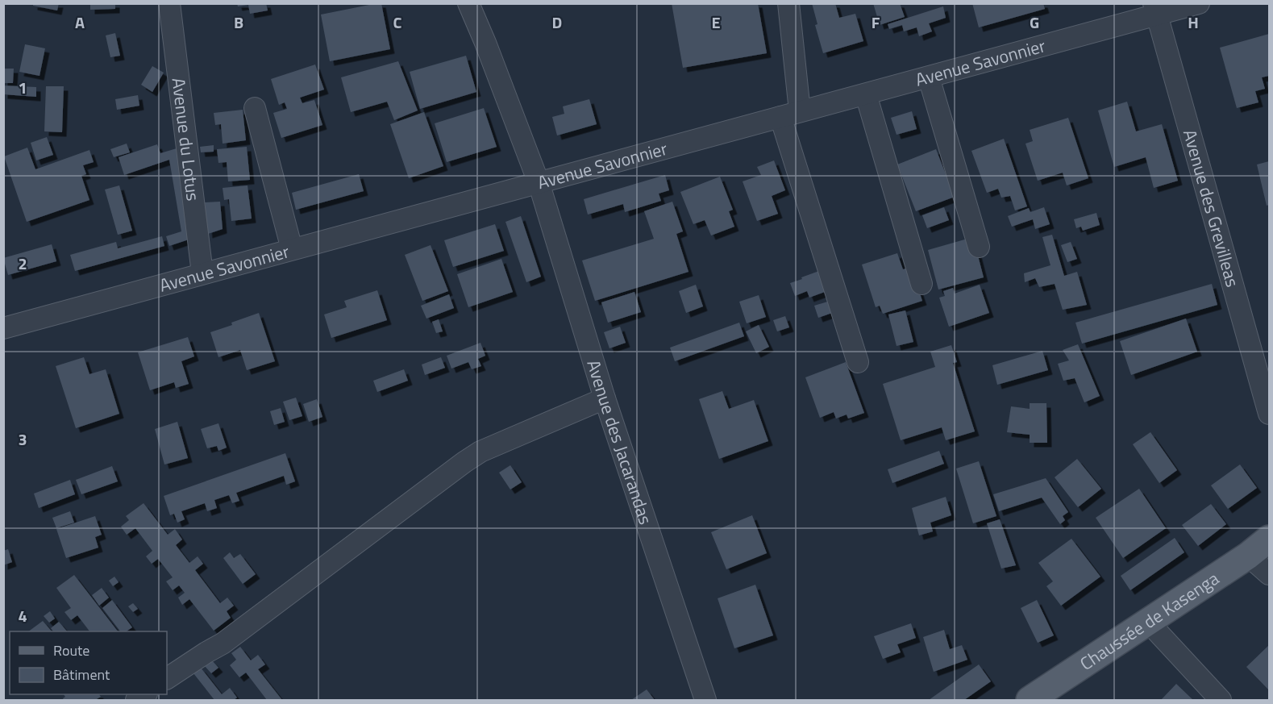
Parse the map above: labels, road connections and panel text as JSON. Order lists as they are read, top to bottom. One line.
{"streets":{"main road":["Chaussée de Kasenga"],"street":["Avenue Savonnier","Avenue du Lotus","Avenue des Grevilleas","Avenue des Jacarandas"]},"crossings":[["Avenue Savonnier","Avenue du Lotus"],["Avenue Savonnier","Avenue des Grevilleas"],["Avenue Savonnier","Avenue des Jacarandas"]],"legend":["Route","Bâtiment"],"grid":{"columns":["A","B","C","D","E","F","G","H"],"rows":["1","2","3","4"]}}
